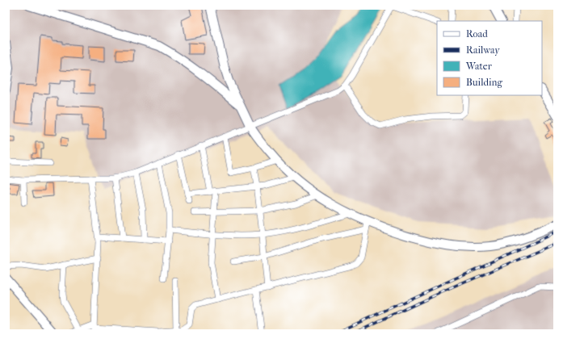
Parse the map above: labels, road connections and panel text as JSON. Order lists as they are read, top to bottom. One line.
{"legend":["Road","Railway","Water","Building"]}
